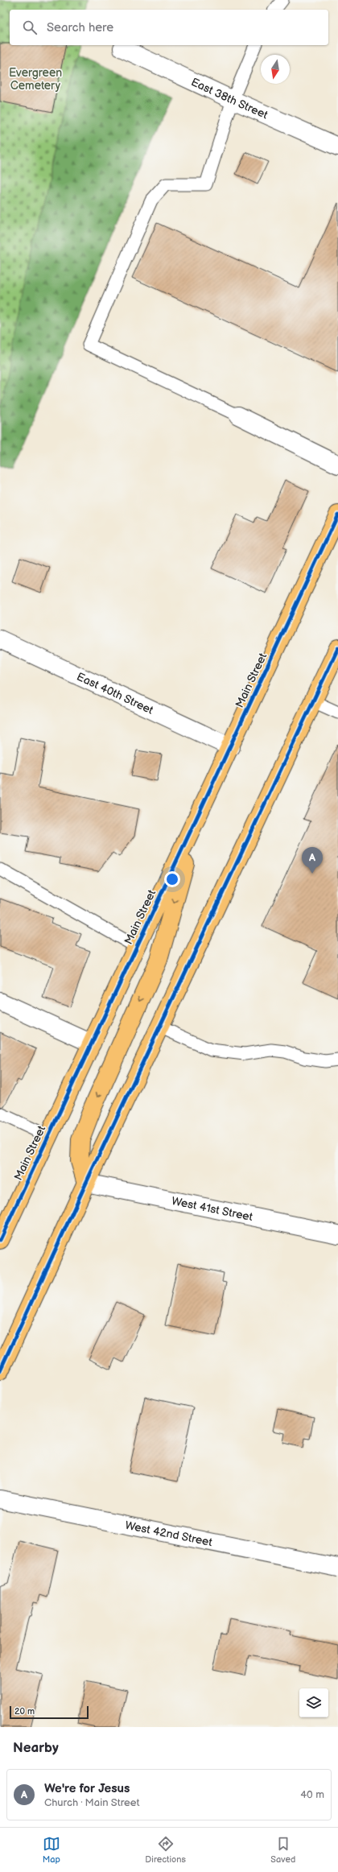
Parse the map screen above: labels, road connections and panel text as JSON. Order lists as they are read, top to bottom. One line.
{"streets":{"main road":["Main Street"],"street":["East 38th Street","East 40th Street","West 41st Street","West 42nd Street"]},"crossings":[["Main Street","East 40th Street"]],"parks":["Evergreen Cemetery"],"scale_bar":"20 m","north":"bottom","page":{"search":"Search here","pins":"A","scale":"20 m","heading":"Nearby","list":[{"mark":"A","name":"We're for Jesus","note":"Church · Main Street","value":"40 m"}],"nav":["Map","Directions","Saved"]}}
